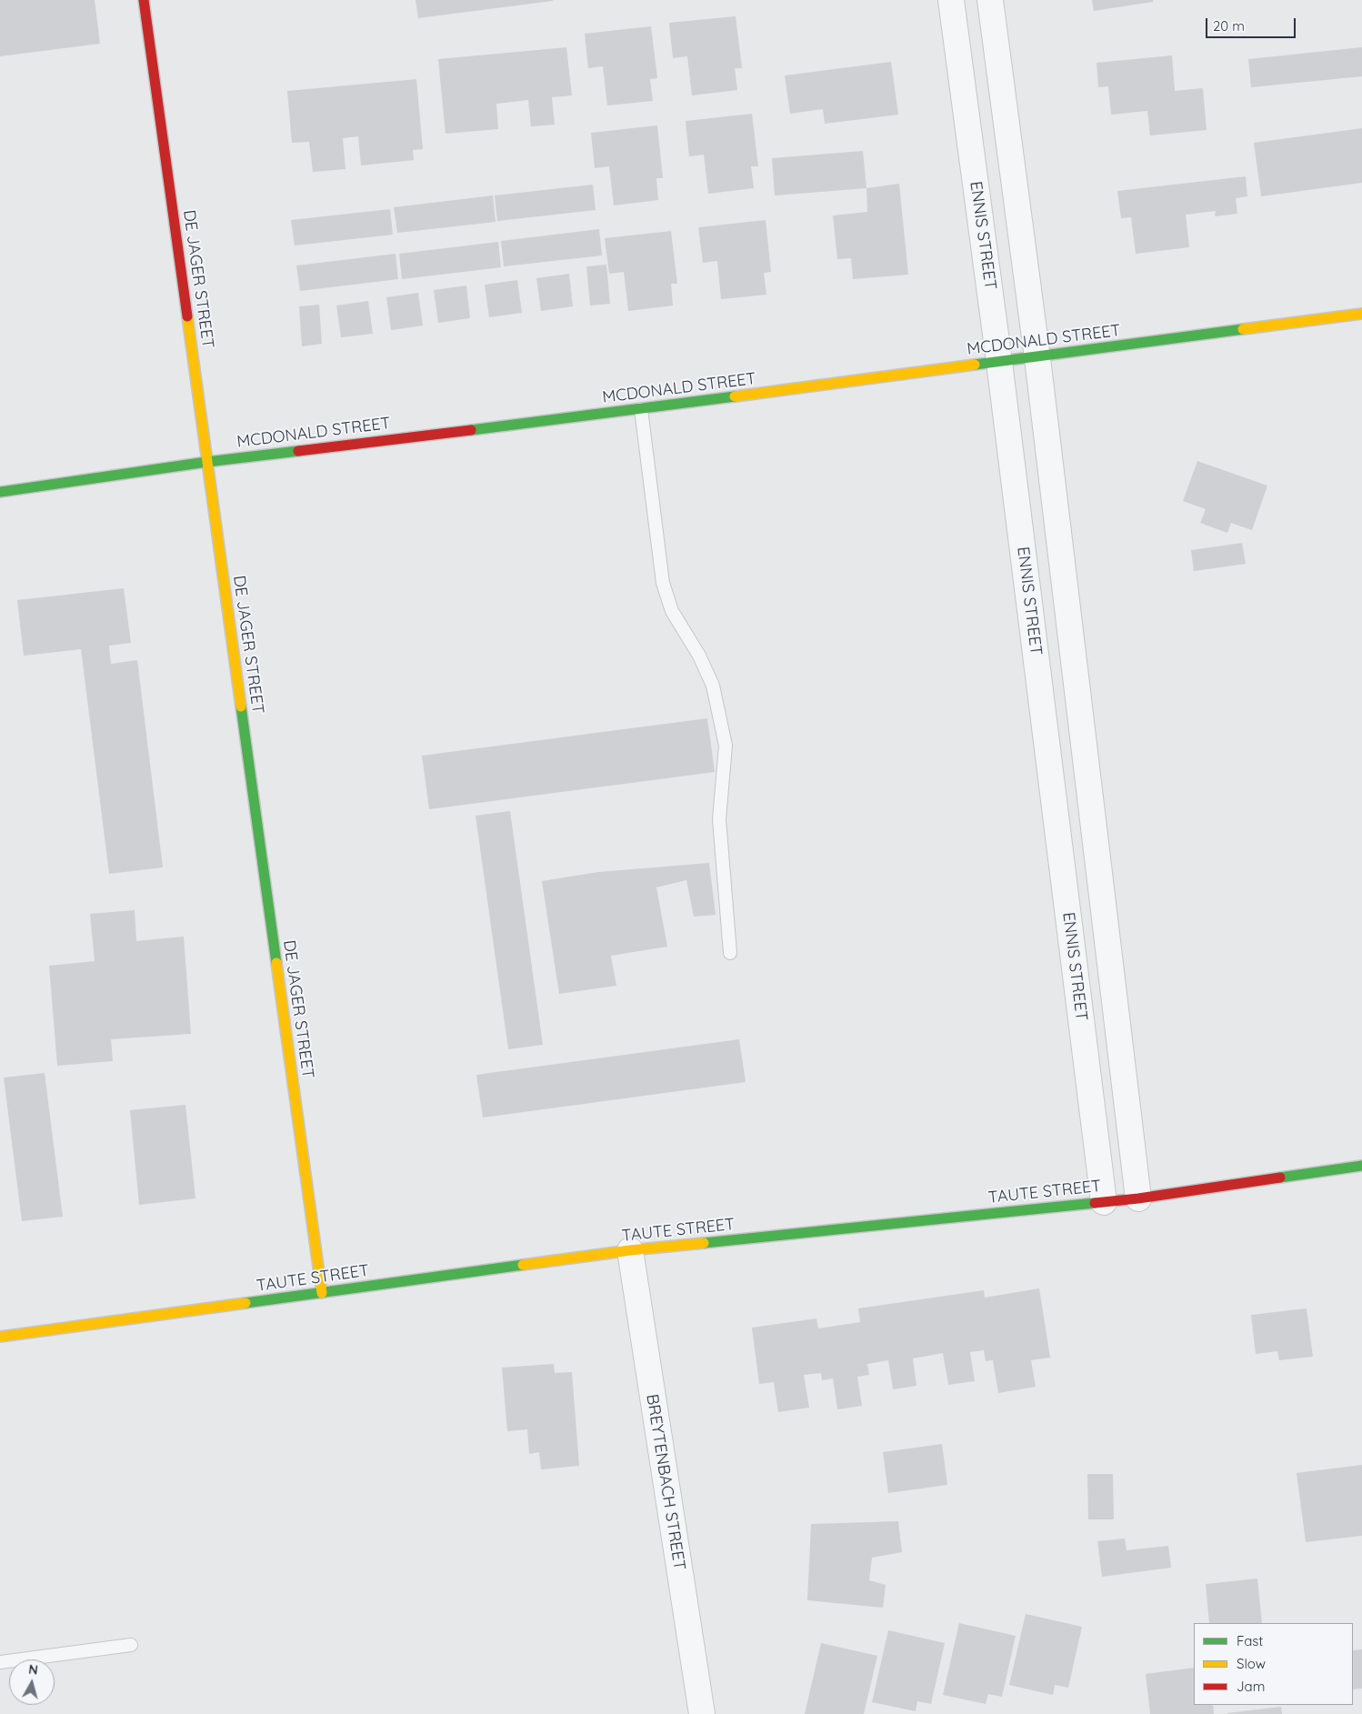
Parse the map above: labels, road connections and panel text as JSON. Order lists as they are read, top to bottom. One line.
{"streets":{"street":["ENNIS STREET","DE JAGER STREET","MCDONALD STREET","TAUTE STREET","BREYTENBACH STREET"]},"crossings":[["ENNIS STREET","MCDONALD STREET"],["ENNIS STREET","TAUTE STREET"],["DE JAGER STREET","MCDONALD STREET"],["DE JAGER STREET","TAUTE STREET"],["TAUTE STREET","BREYTENBACH STREET"]],"legend":["Fast","Slow","Jam"],"scale_bar":"20 m","north":"top"}
